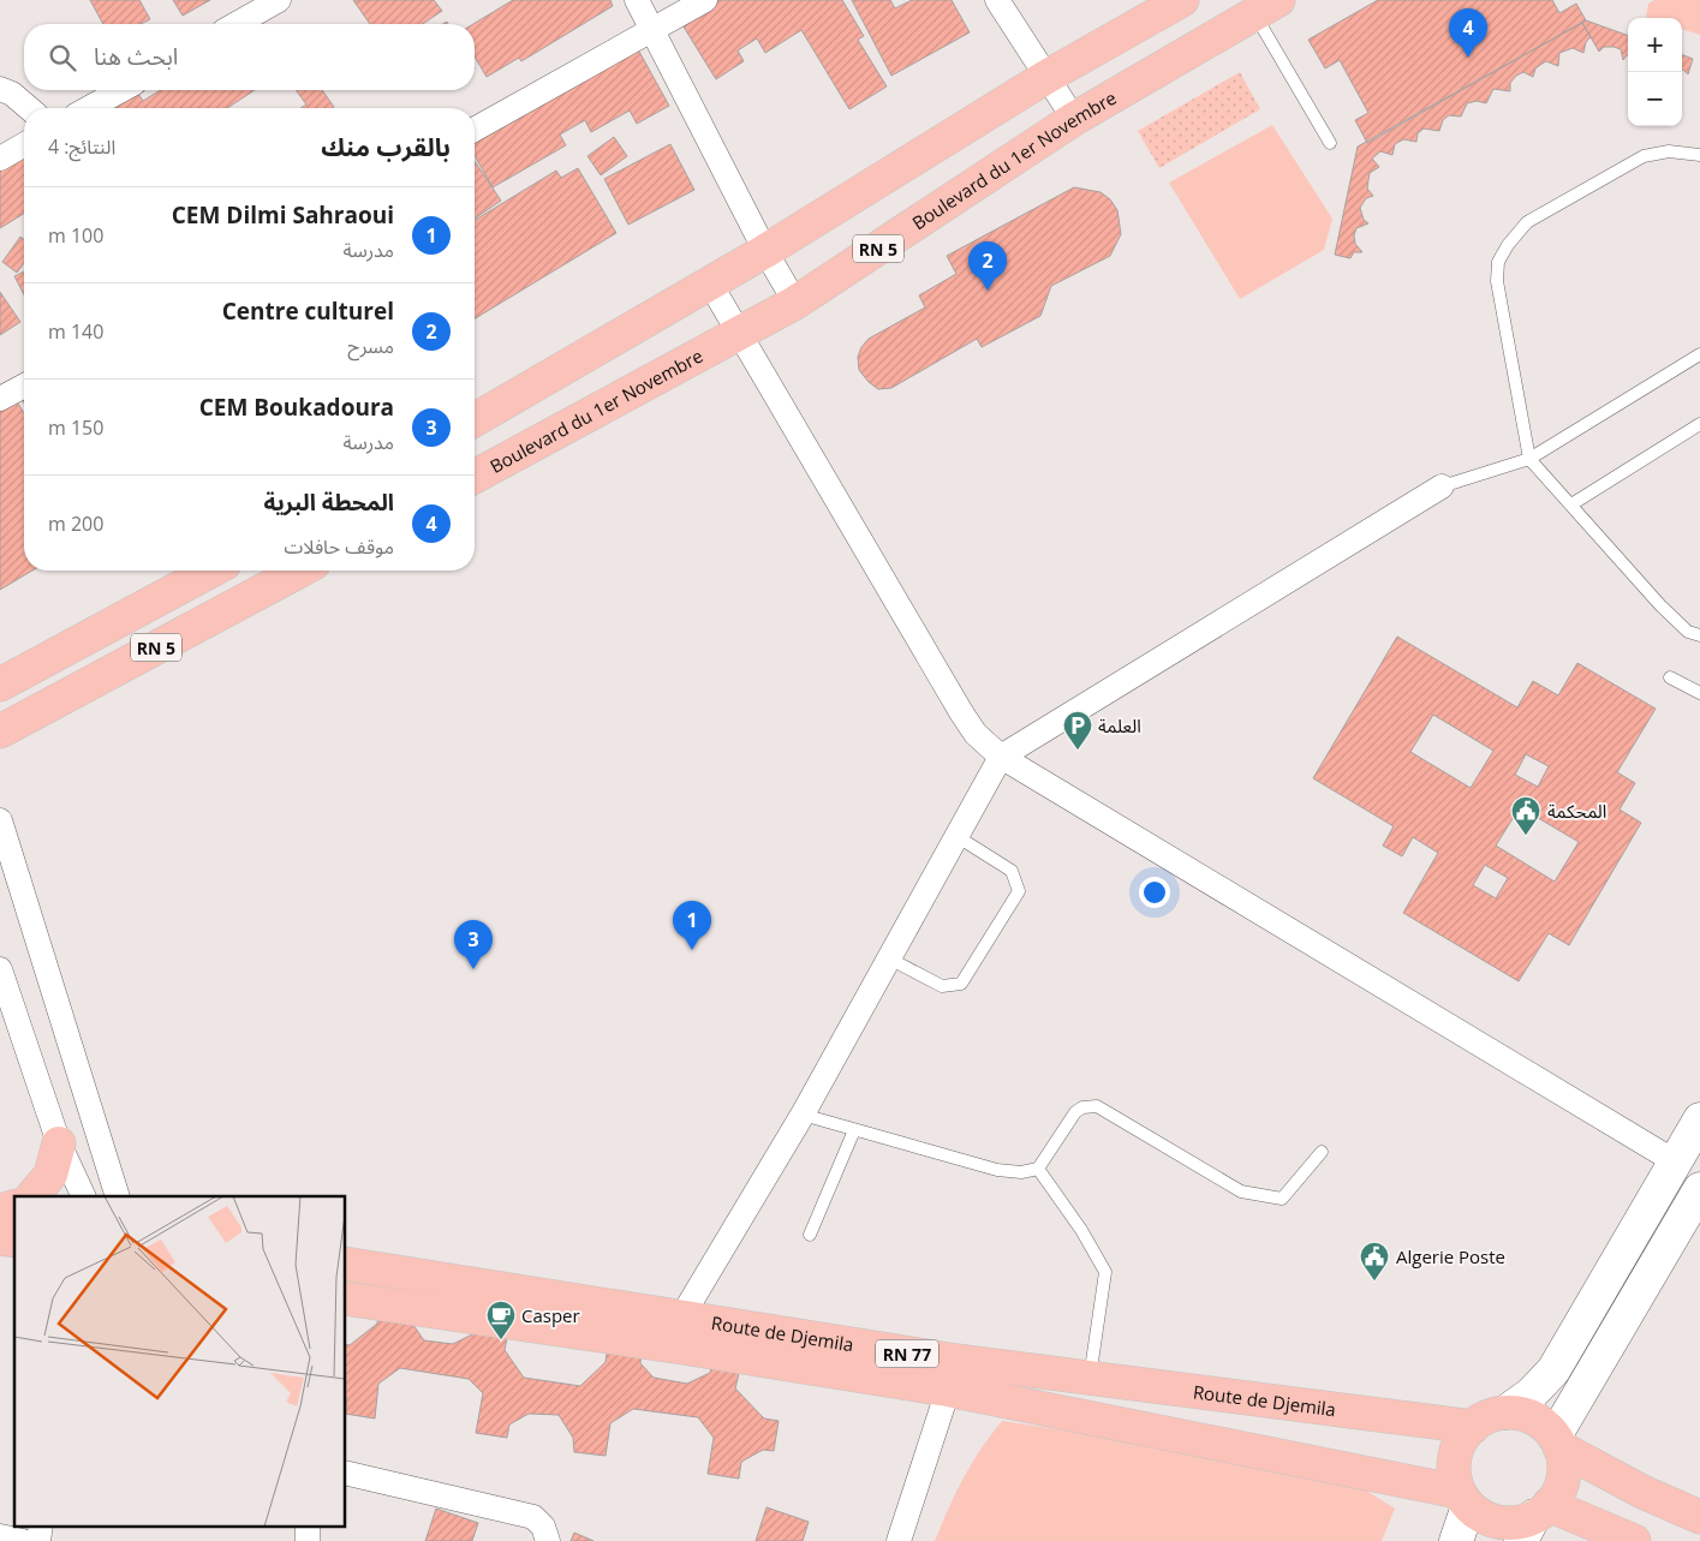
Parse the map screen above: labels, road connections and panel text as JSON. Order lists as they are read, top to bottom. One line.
{"streets":{"main road":["Boulevard du 1er Novembre","RN 5","Route de Djemila","RN 77"]},"places":{"parking":["العلمة"],"public building":["المحكمة","Algerie Poste"],"cafe":["Casper"]},"page":{"pins":["4","2","1","3"],"map_buttons":["+","−"],"search":"ابحث هنا","heading":["بالقرب منك","النتائج: 4"],"list":[{"mark":"1","name":"CEM Dilmi Sahraoui","note":"مدرسة","value":"100 m"},{"mark":"2","name":"Centre culturel","note":"مسرح","value":"140 m"},{"mark":"3","name":"CEM Boukadoura","note":"مدرسة","value":"150 m"},{"mark":"4","name":"المحطة البرية","note":"موقف حافلات","value":"200 m"}]}}
